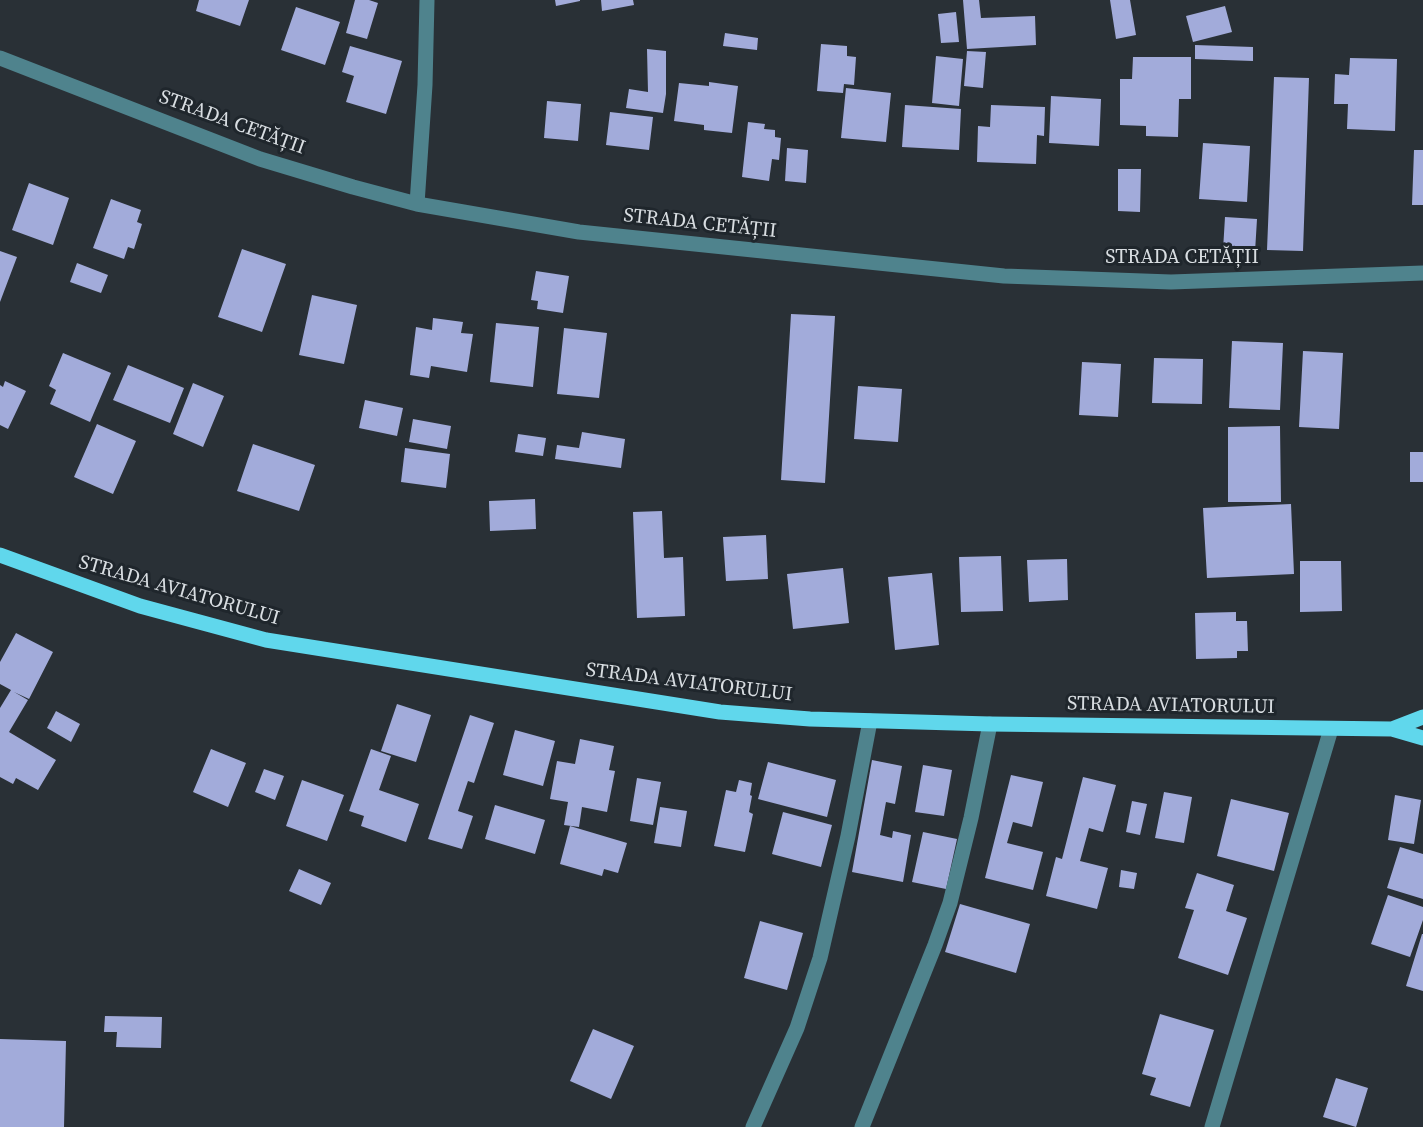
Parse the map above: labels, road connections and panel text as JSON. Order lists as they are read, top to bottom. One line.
{"streets":{"main road":["STRADA AVIATORULUI"],"street":["STRADA CETĂȚII"]}}
